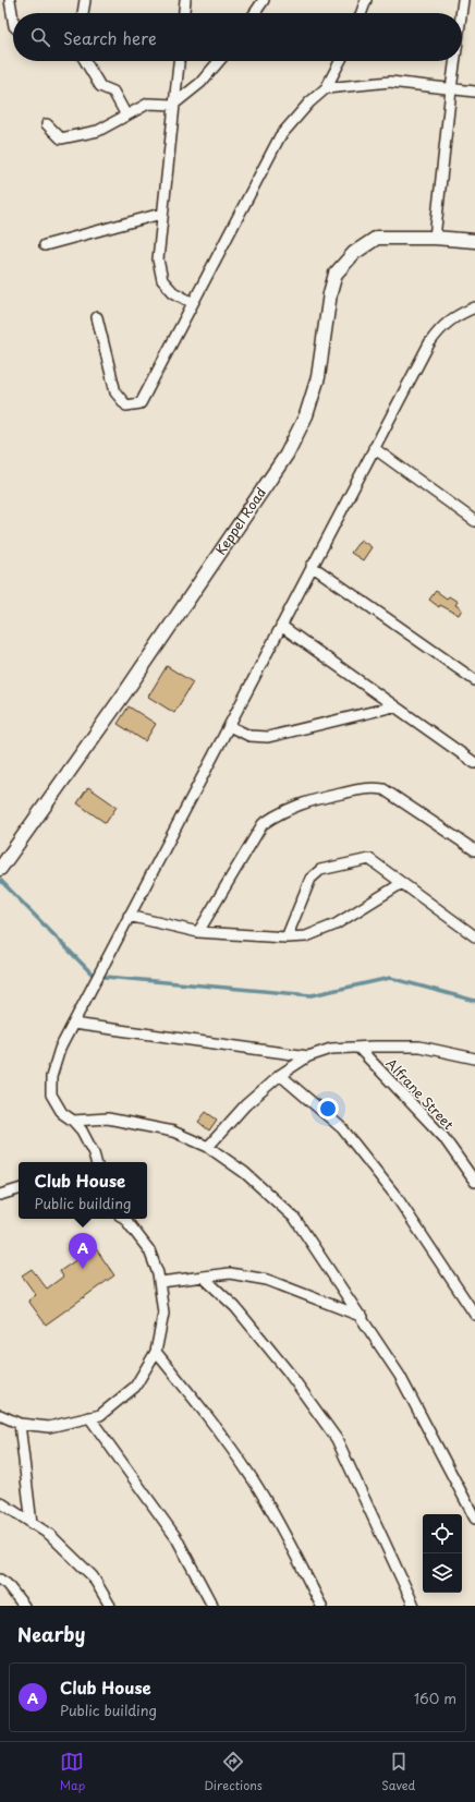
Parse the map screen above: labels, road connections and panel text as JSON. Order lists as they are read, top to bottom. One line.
{"streets":{"street":["Keppel Road","Alfrane Street"]},"page":{"search":"Search here","popup":["Club House","Public building"],"pins":"A","heading":"Nearby","list":[{"mark":"A","name":"Club House","note":"Public building","value":"160 m"}],"nav":["Map","Directions","Saved"]}}
